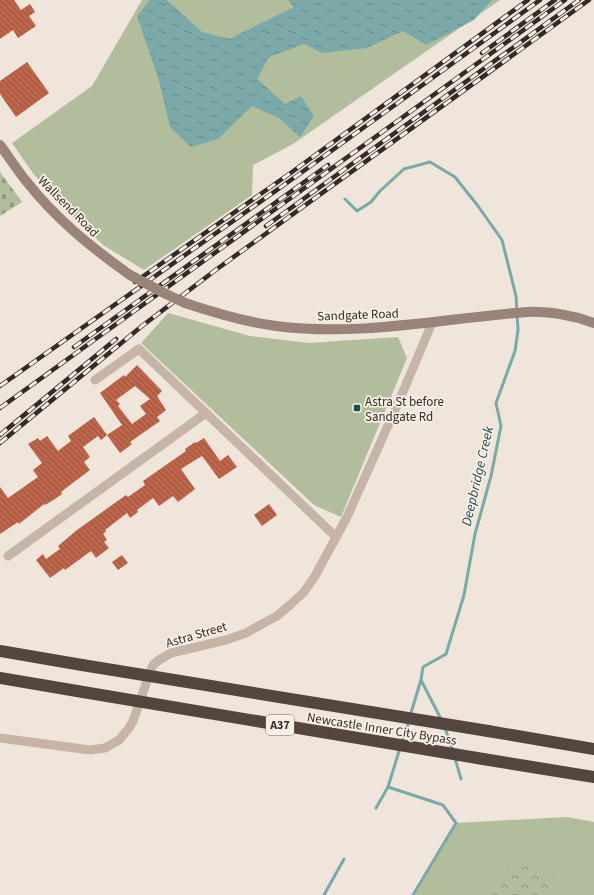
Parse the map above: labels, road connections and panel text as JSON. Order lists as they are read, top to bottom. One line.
{"streets":{"highway":["A37","Newcastle Inner City Bypass"],"main road":["Wallsend Road","Sandgate Road"],"street":["Astra Street"]},"crossings":[["Wallsend Road","Sandgate Road"],["Sandgate Road","Astra Street"]],"water":["Deepbridge Creek"],"places":{"transit":["Astra St before Sandgate Rd"]}}
